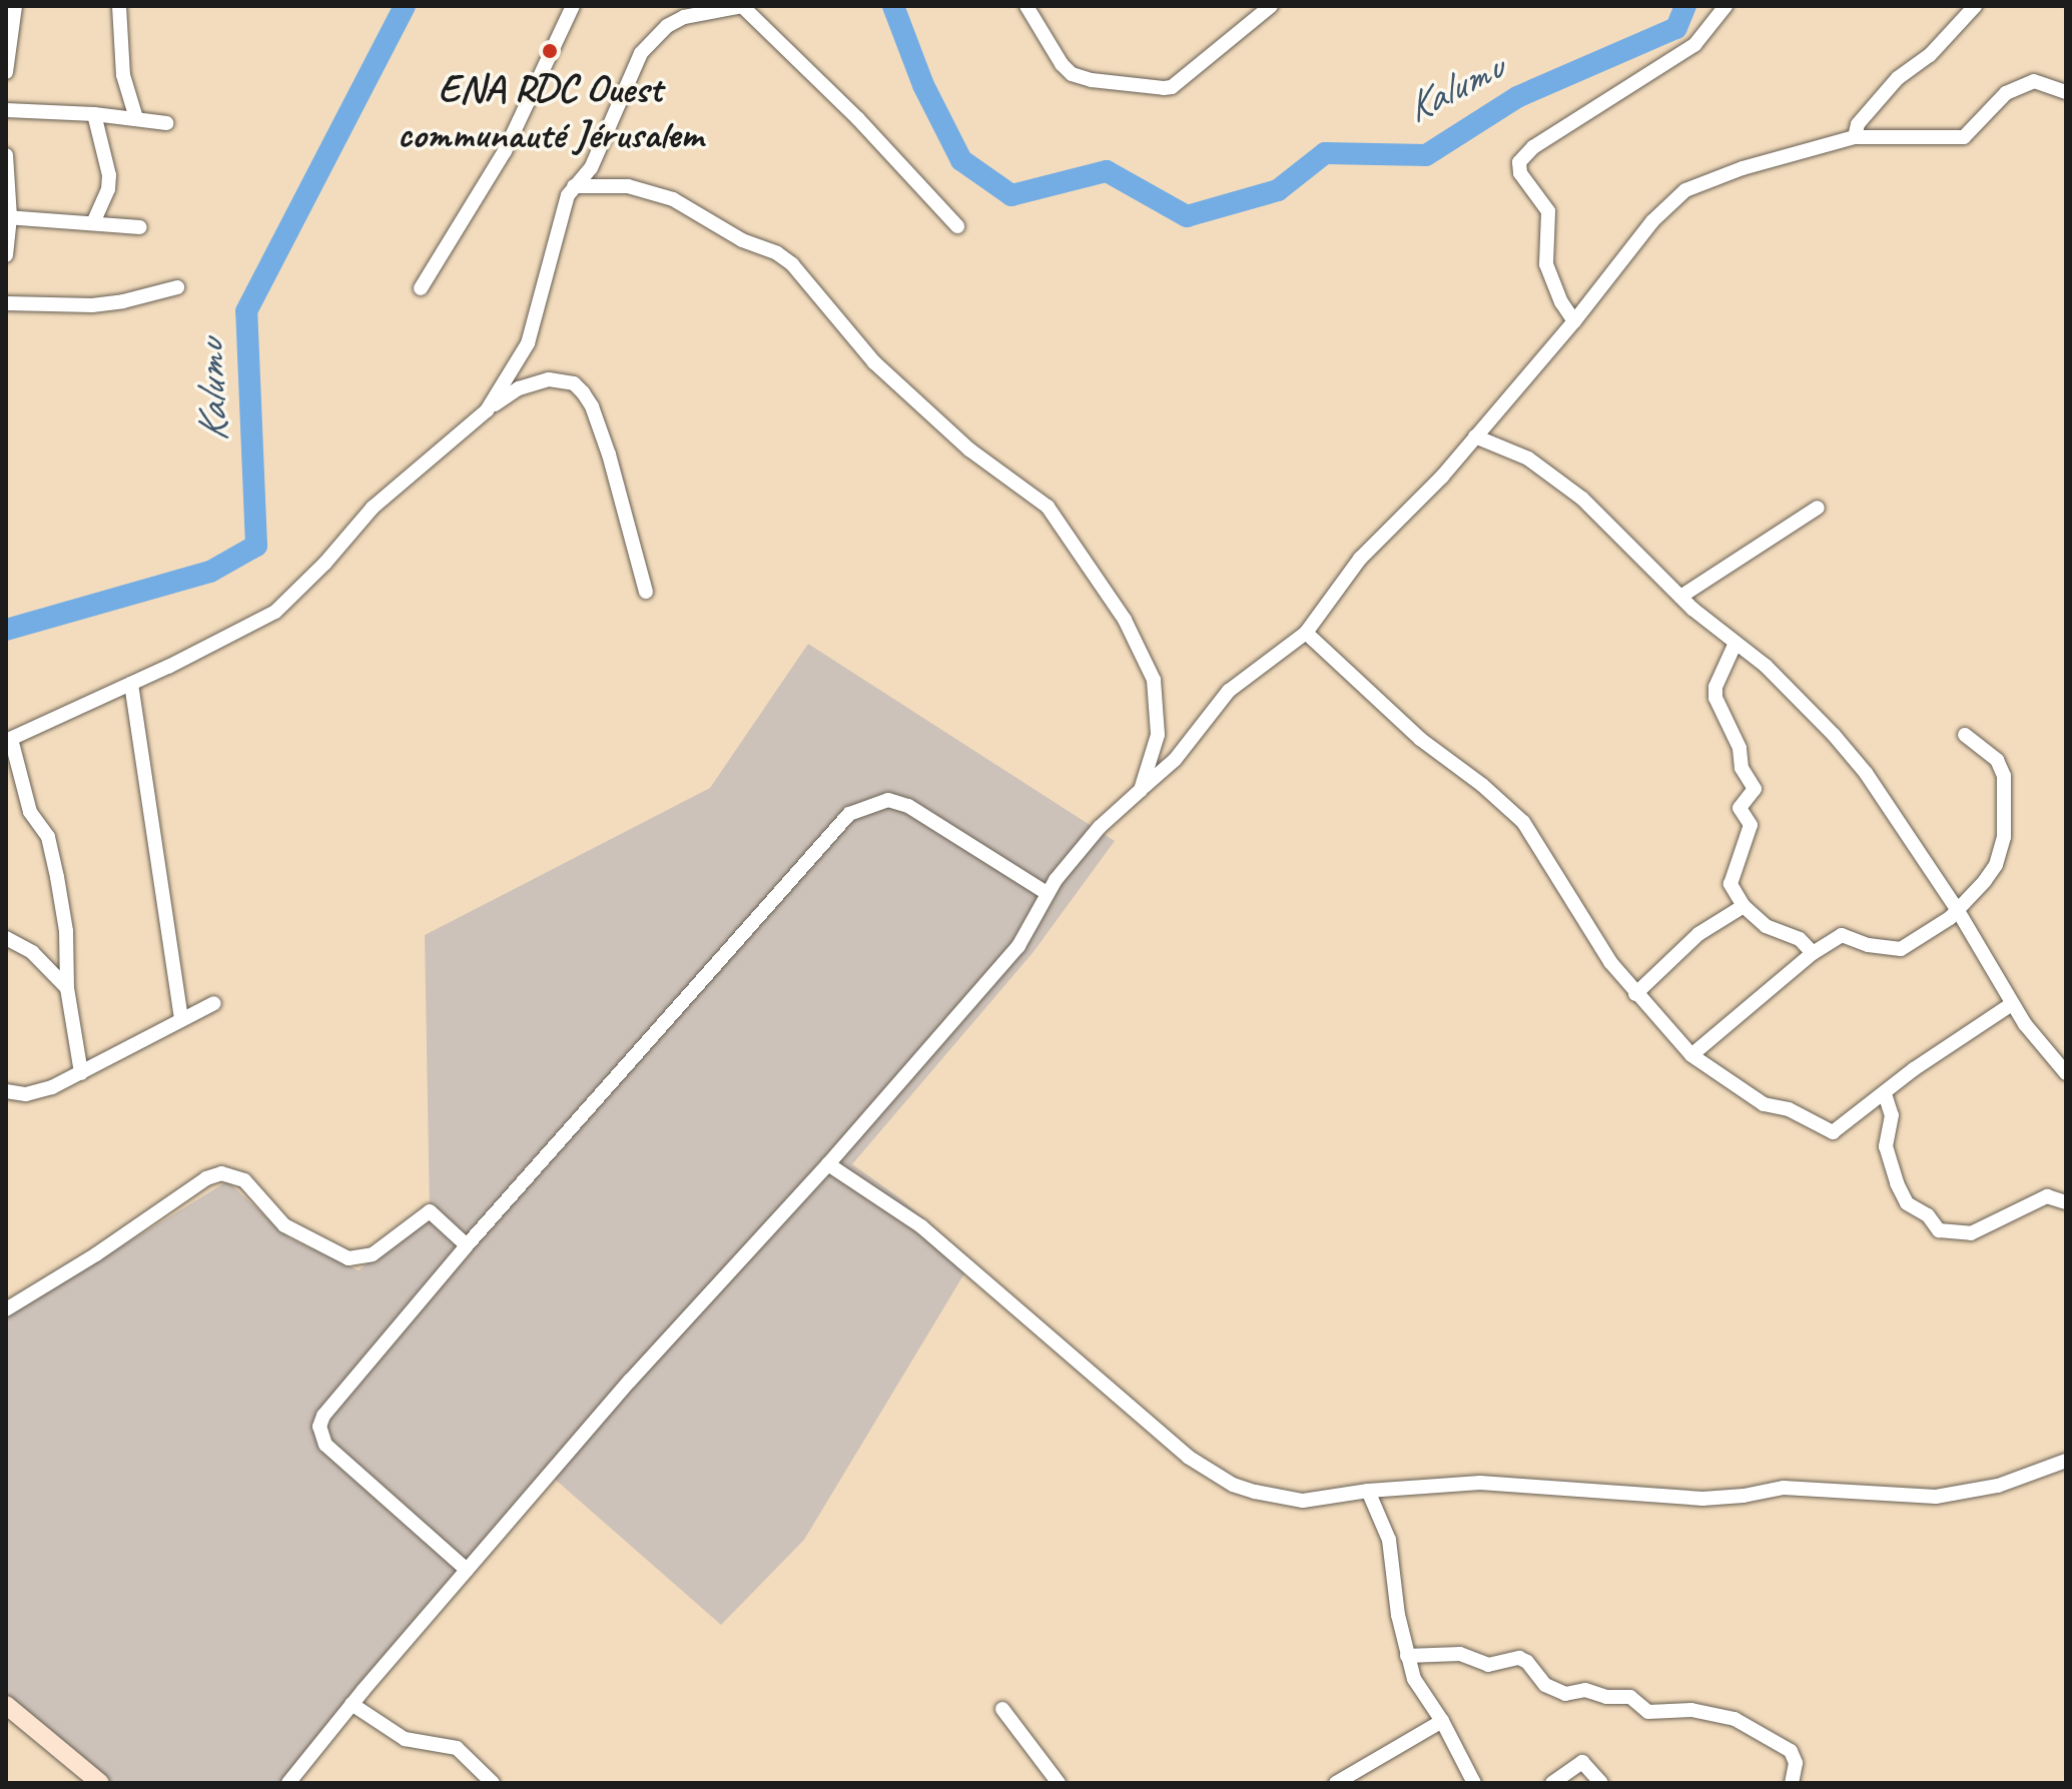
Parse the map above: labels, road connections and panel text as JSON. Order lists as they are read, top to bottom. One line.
{"water":["Kalumu"],"places":["ENA RDC Ouest communauté Jérusalem"]}
